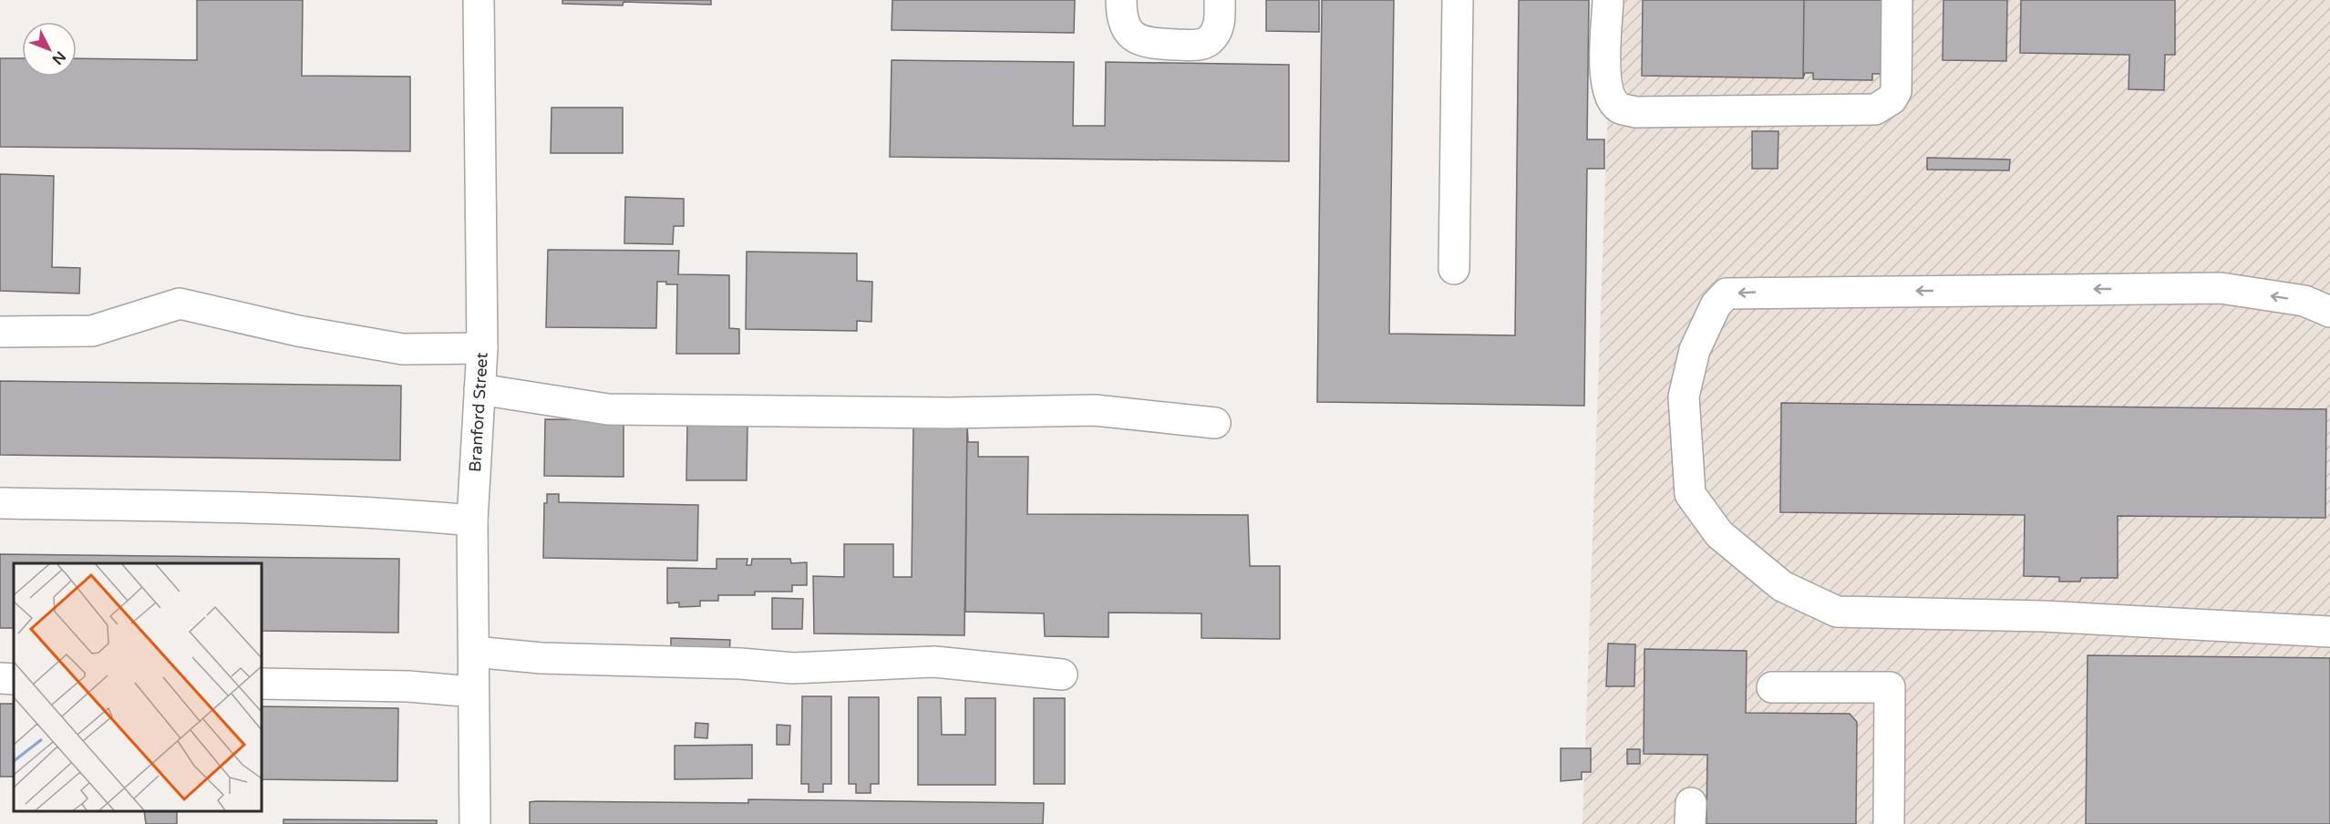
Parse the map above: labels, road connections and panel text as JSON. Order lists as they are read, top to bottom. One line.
{"streets":{"main road":["Branford Street"]},"north":"bottom right"}
